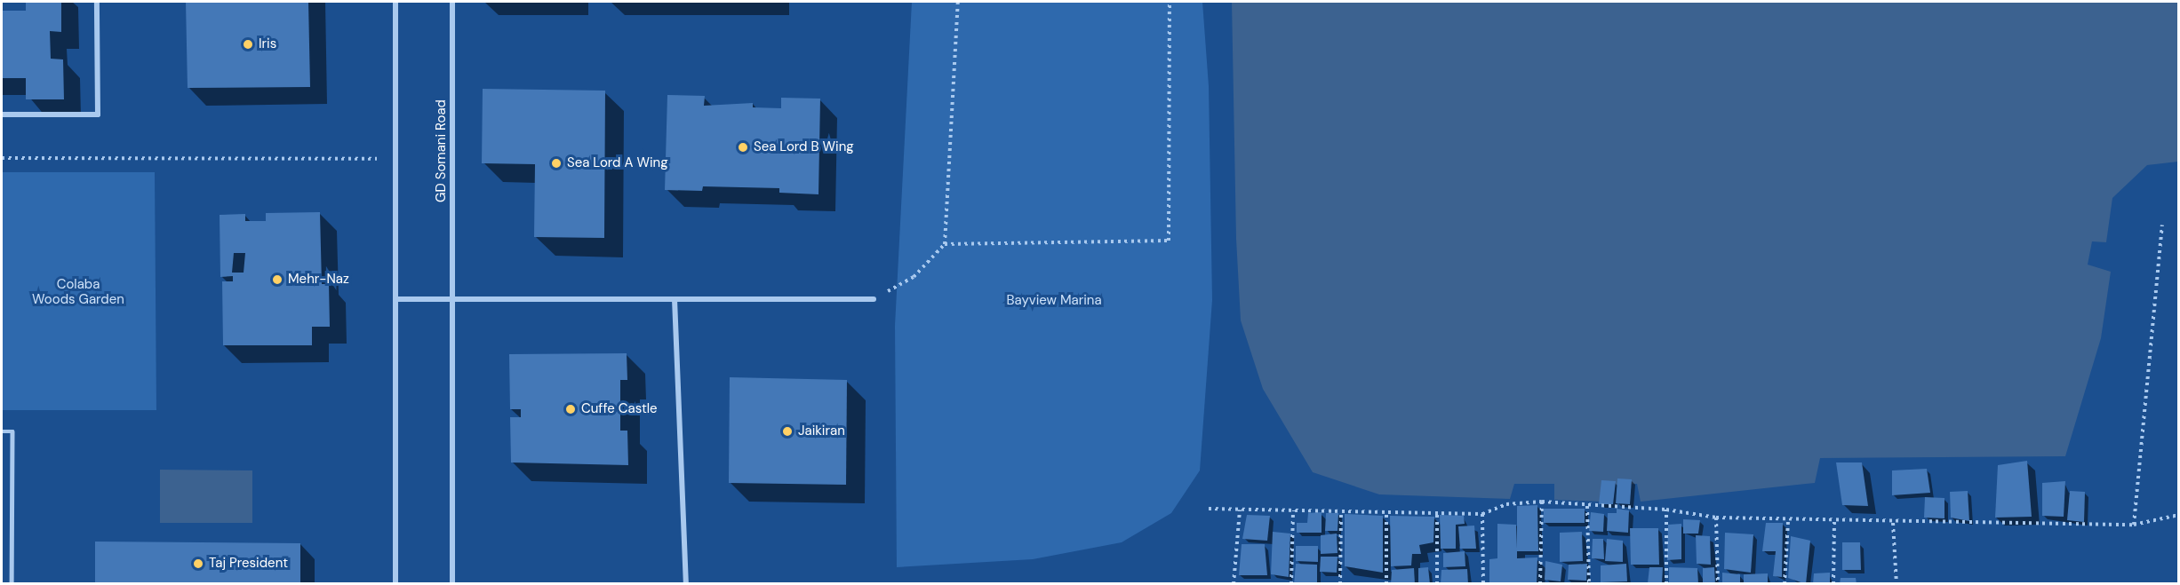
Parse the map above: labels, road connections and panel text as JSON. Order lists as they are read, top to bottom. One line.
{"streets":{"street":["GD Somani Road"]},"parks":["Colaba Woods Garden","Bayview Marina"],"places":["Iris","Sea Lord B Wing","Sea Lord A Wing","Mehr-Naz","Cuffe Castle","Jaikiran","Taj President"]}
